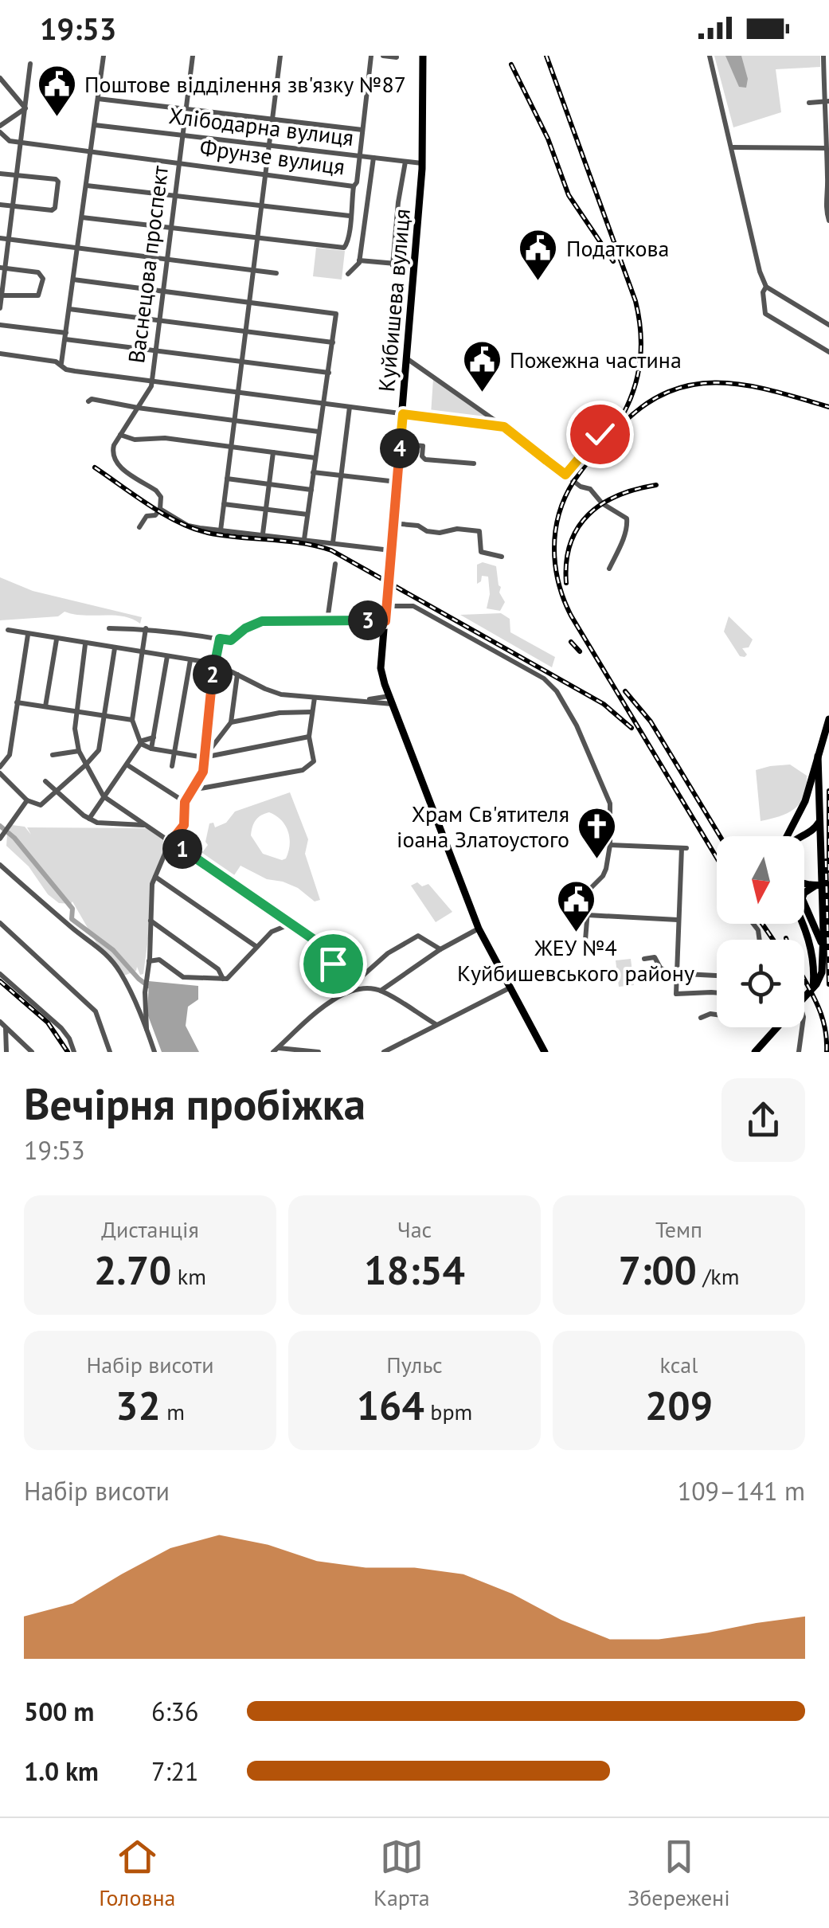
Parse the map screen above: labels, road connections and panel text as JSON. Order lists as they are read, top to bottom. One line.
{"streets":{"main road":["Куйбишева вулиця"],"street":["Хлібодарна вулиця","Фрунзе вулиця","Васнецова проспект"]},"crossings":[["Хлібодарна вулиця","Васнецова проспект"],["Хлібодарна вулиця","Куйбишева вулиця"],["Фрунзе вулиця","Васнецова проспект"]],"places":{"public building":["Поштове відділення зв'язку №87","Податкова","Пожежна частина","ЖЕУ №4 Куйбишевського району"],"church":["Храм Св'ятителя іоана Златоустого"]},"north":"bottom","page":{"status":"19:53","pins":["4","3","2","1"],"heading":["Вечірня пробіжка","19:53"],"stats":[["Дистанція","2.70 km"],["Час","18:54"],["Темп","7:00 /km"],["Набір висоти","32 m"],["Пульс","164 bpm"],["kcal","209"]],"chart":["Набір висоти","109–141 m"],"list":[{"name":"500 m","note":"6:36"},{"name":"1.0 km","note":"7:21"}],"tabs":["Головна","Карта","Збережені"]}}
